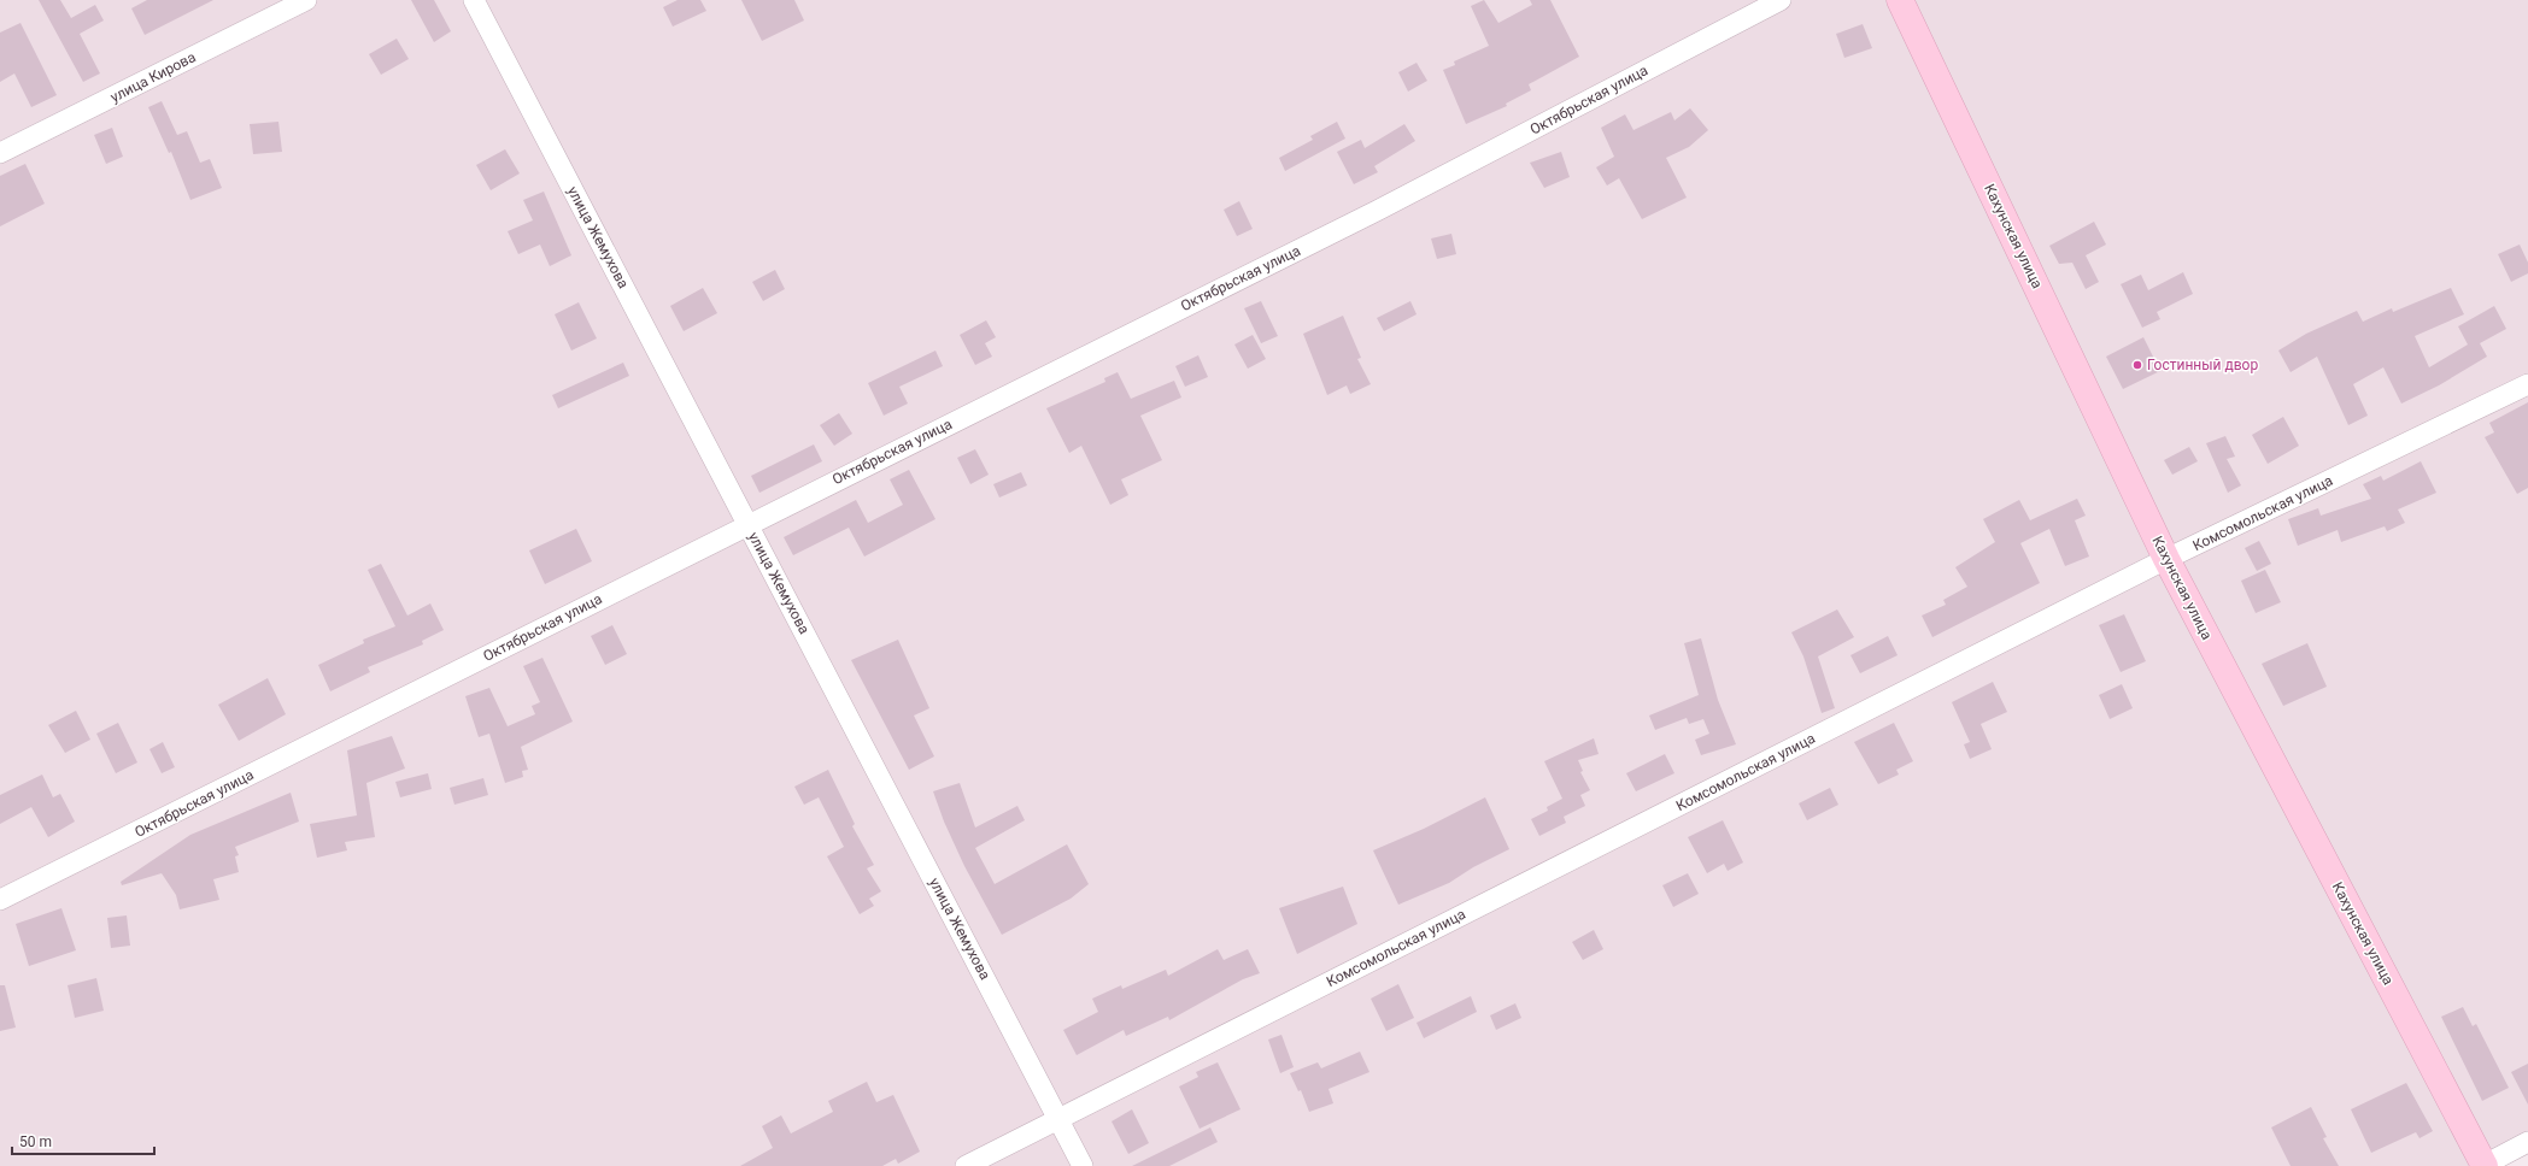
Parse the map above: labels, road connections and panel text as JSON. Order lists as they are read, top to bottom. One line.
{"streets":{"street":["улица Кирова","Октябрьская улица","Кахунская улица","улица Жемухова","Комсомольская улица"]},"crossings":[["Октябрьская улица","улица Жемухова"],["Кахунская улица","Комсомольская улица"],["улица Жемухова","Комсомольская улица"]],"places":["Гостинный двор"],"scale_bar":"50 m"}
